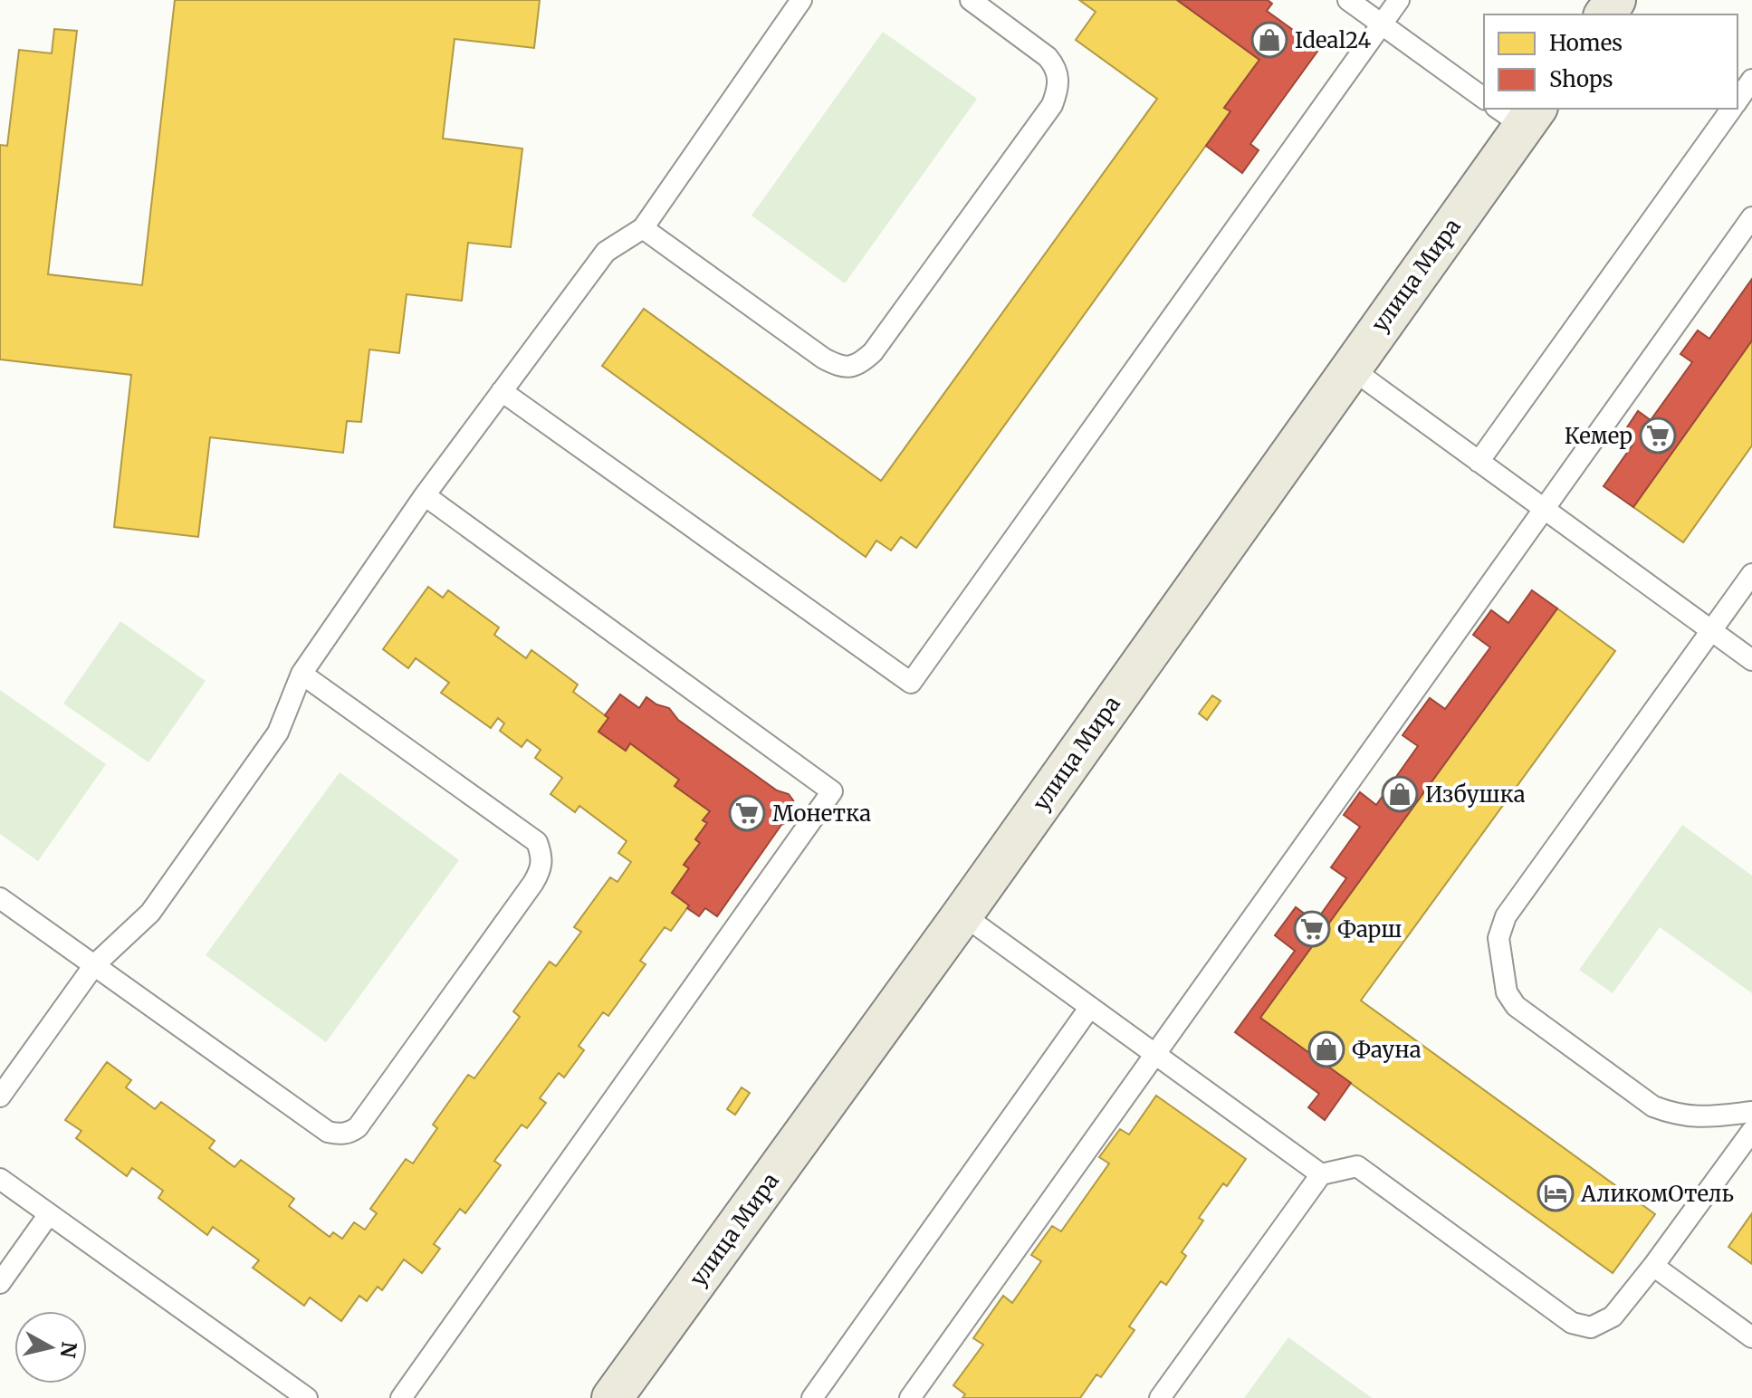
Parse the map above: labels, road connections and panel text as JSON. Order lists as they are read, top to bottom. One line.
{"streets":{"main road":["улица Мира"]},"places":{"shop":["Ideal24","Избушка","Фауна"],"supermarket":["Кемер","Монетка","Фарш"],"hotel":["АликомОтель"]},"legend":["Homes","Shops"],"north":"right"}
